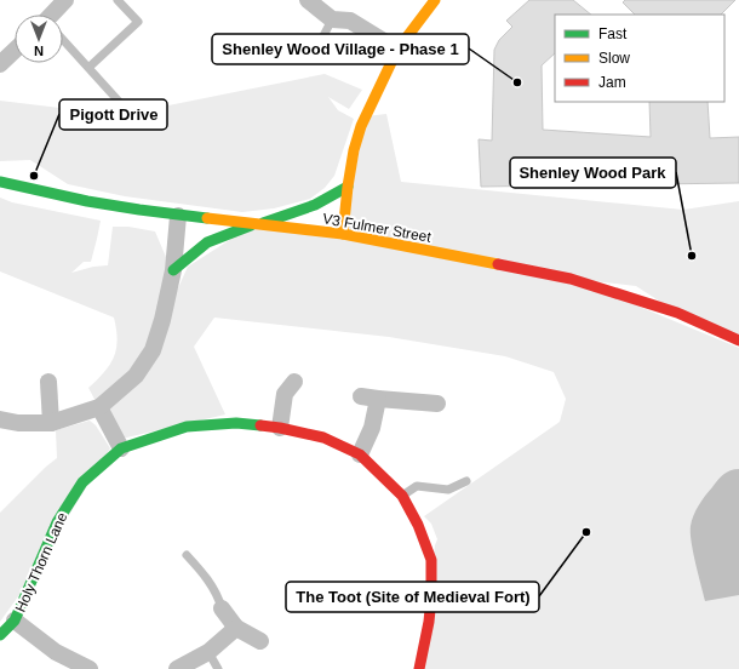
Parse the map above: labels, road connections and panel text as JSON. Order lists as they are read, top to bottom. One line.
{"streets":{"street":["V3 Fulmer Street","Holy Thorn Lane"]},"places":["Shenley Wood Village - Phase 1","Pigott Drive","Shenley Wood Park","The Toot (Site of Medieval Fort)"],"legend":["Fast","Slow","Jam"],"north":"bottom"}
